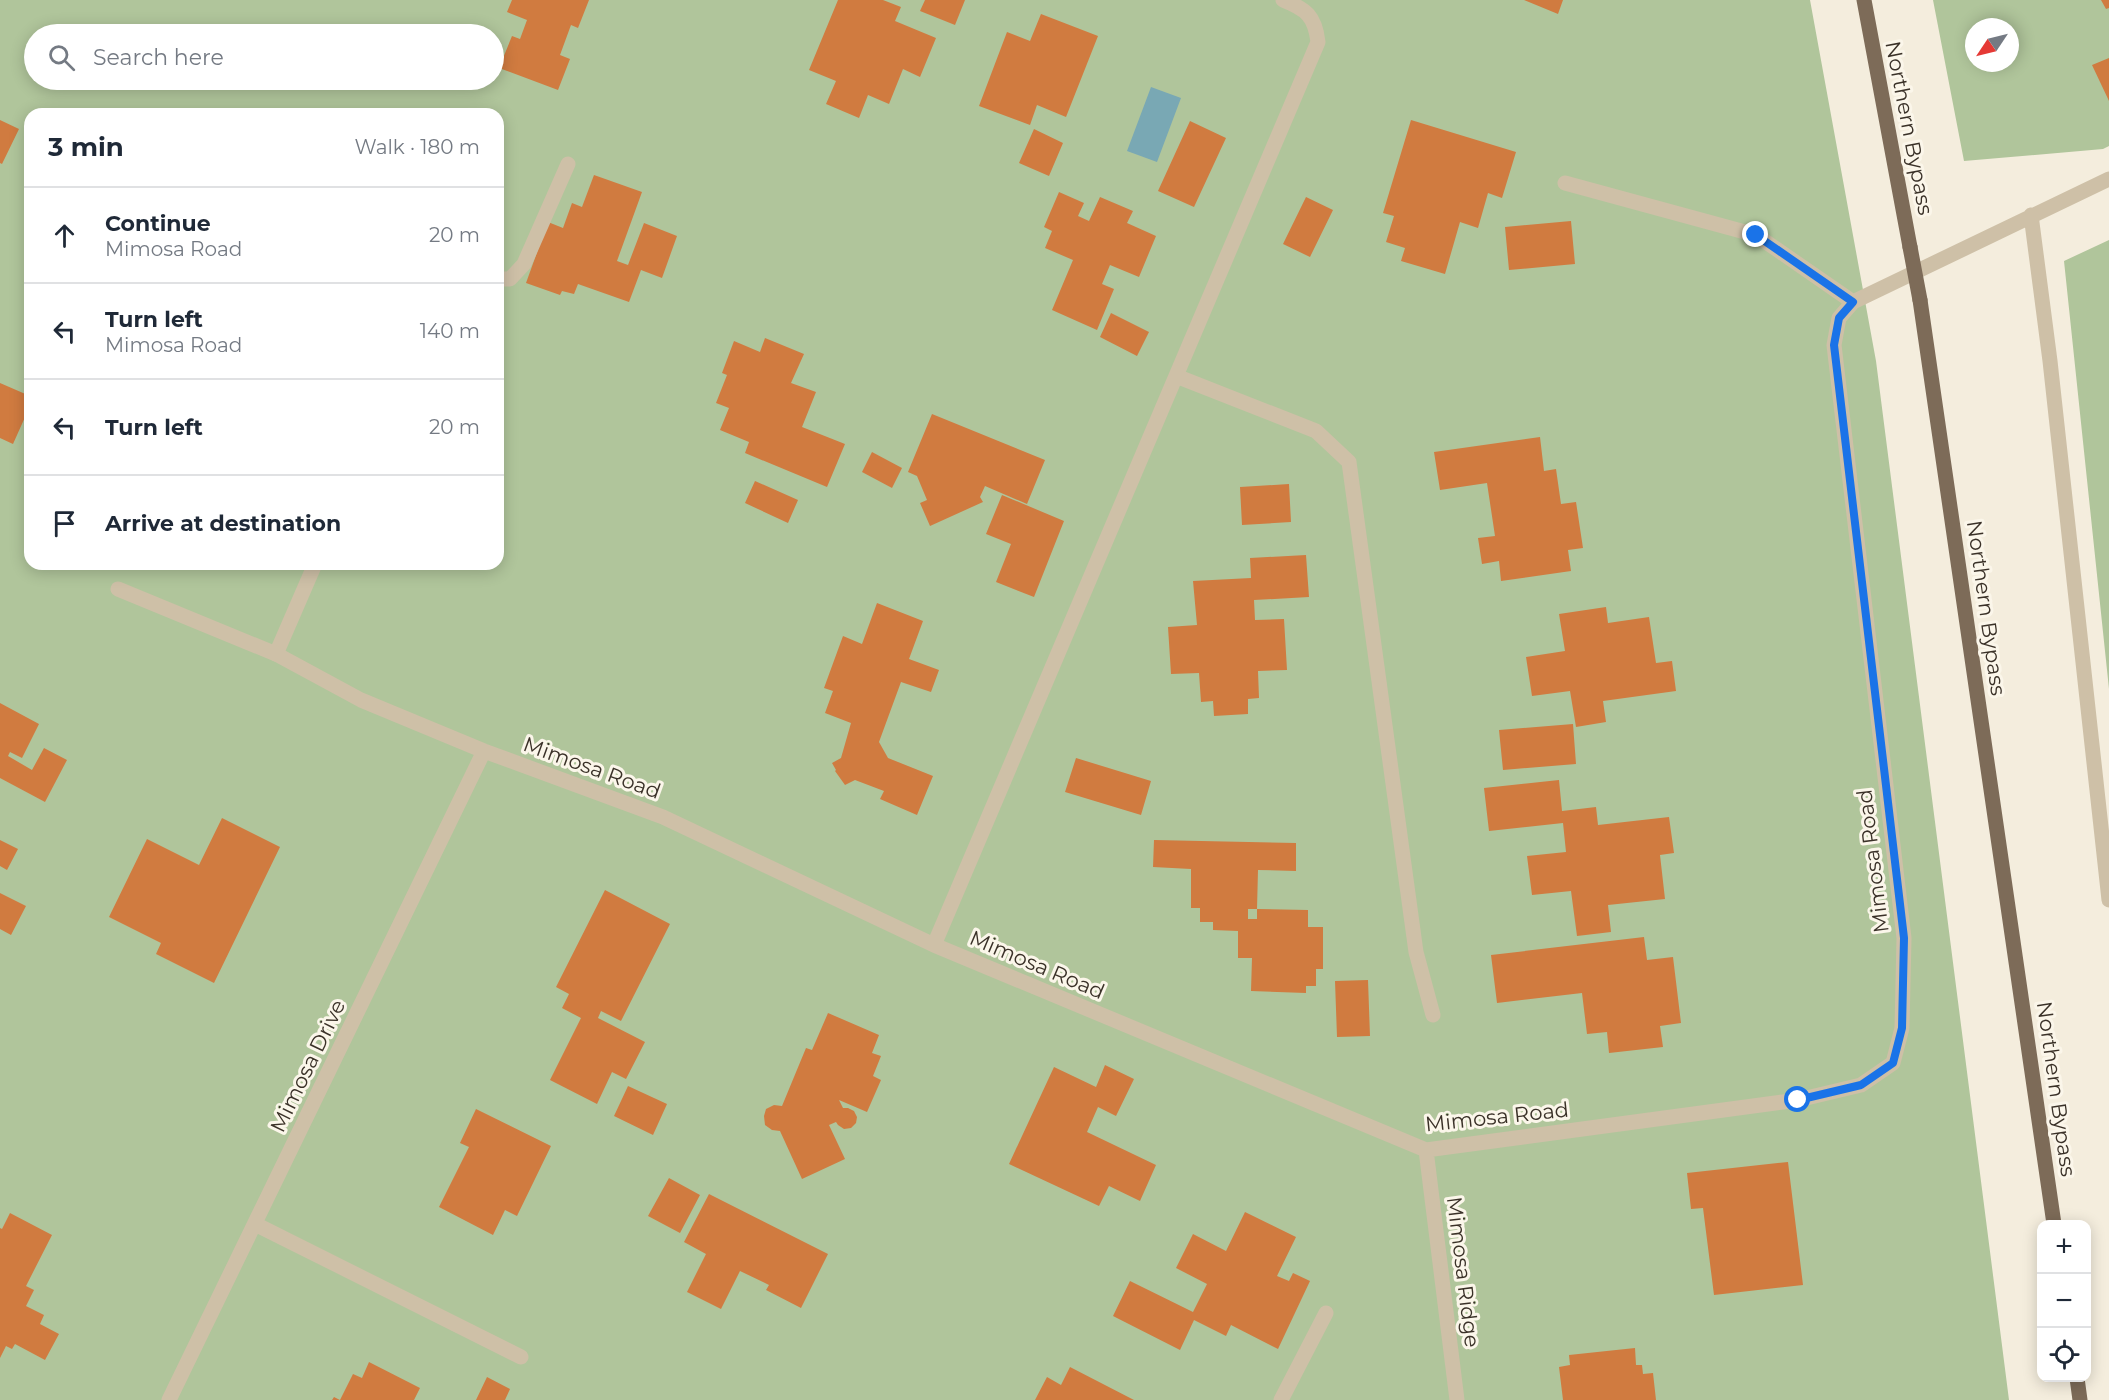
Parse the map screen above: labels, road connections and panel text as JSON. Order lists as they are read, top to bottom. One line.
{"streets":{"main road":["Northern Bypass"],"street":["Mimosa Road","Mimosa Drive","Mimosa Ridge"]},"crossings":[["Mimosa Road","Mimosa Drive"],["Mimosa Road","Mimosa Ridge"]],"north":"bottom left","page":{"search":"Search here","heading":["3 min","Walk · 180 m"],"list":[["Continue","Mimosa Road","20 m"],["Turn left","Mimosa Road","140 m"],["Turn left","20 m"],"Arrive at destination"],"map_buttons":["+","−"]}}
